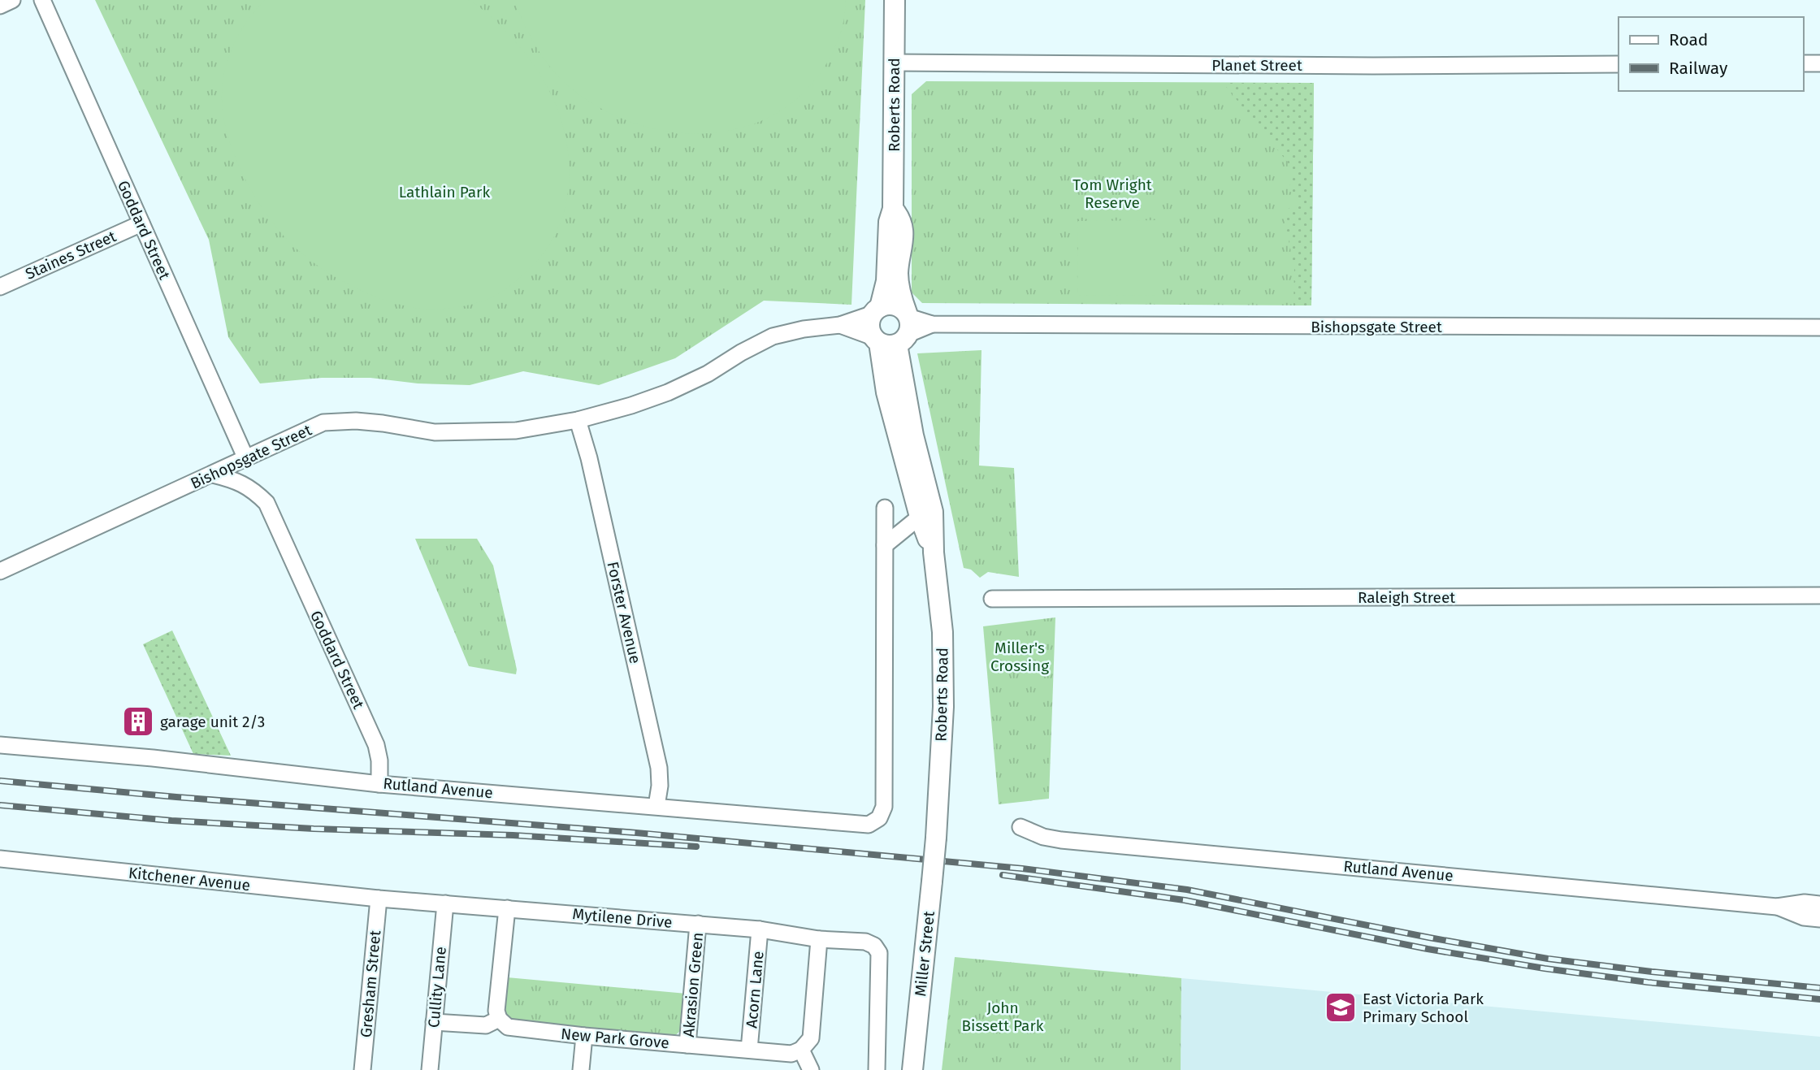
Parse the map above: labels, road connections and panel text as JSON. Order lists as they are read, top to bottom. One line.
{"streets":{"main road":["Roberts Road","Miller Street"],"street":["Planet Street","Goddard Street","Staines Street","Bishopsgate Street","Raleigh Street","Forster Avenue","Rutland Avenue","Kitchener Avenue","Mytilene Drive","Gresham Street","Akrasion Green","Cullity Lane","Acorn Lane","New Park Grove"]},"crossings":[["Planet Street","Roberts Road"],["Roberts Road","Bishopsgate Street"],["Roberts Road","Miller Street"],["Goddard Street","Staines Street"],["Goddard Street","Bishopsgate Street"],["Goddard Street","Rutland Avenue"],["Bishopsgate Street","Forster Avenue"],["Forster Avenue","Rutland Avenue"],["Kitchener Avenue","Mytilene Drive"],["Kitchener Avenue","Gresham Street"],["Mytilene Drive","Gresham Street"],["Mytilene Drive","Akrasion Green"],["Mytilene Drive","Cullity Lane"],["Mytilene Drive","Acorn Lane"],["Akrasion Green","New Park Grove"],["Acorn Lane","New Park Grove"]],"parks":["Tom Wright Reserve","Lathlain Park","Miller's Crossing","John Bissett Park"],"places":{"building":["garage unit 2/3"],"school or university":["East Victoria Park Primary School"]},"legend":["Road","Railway"]}
